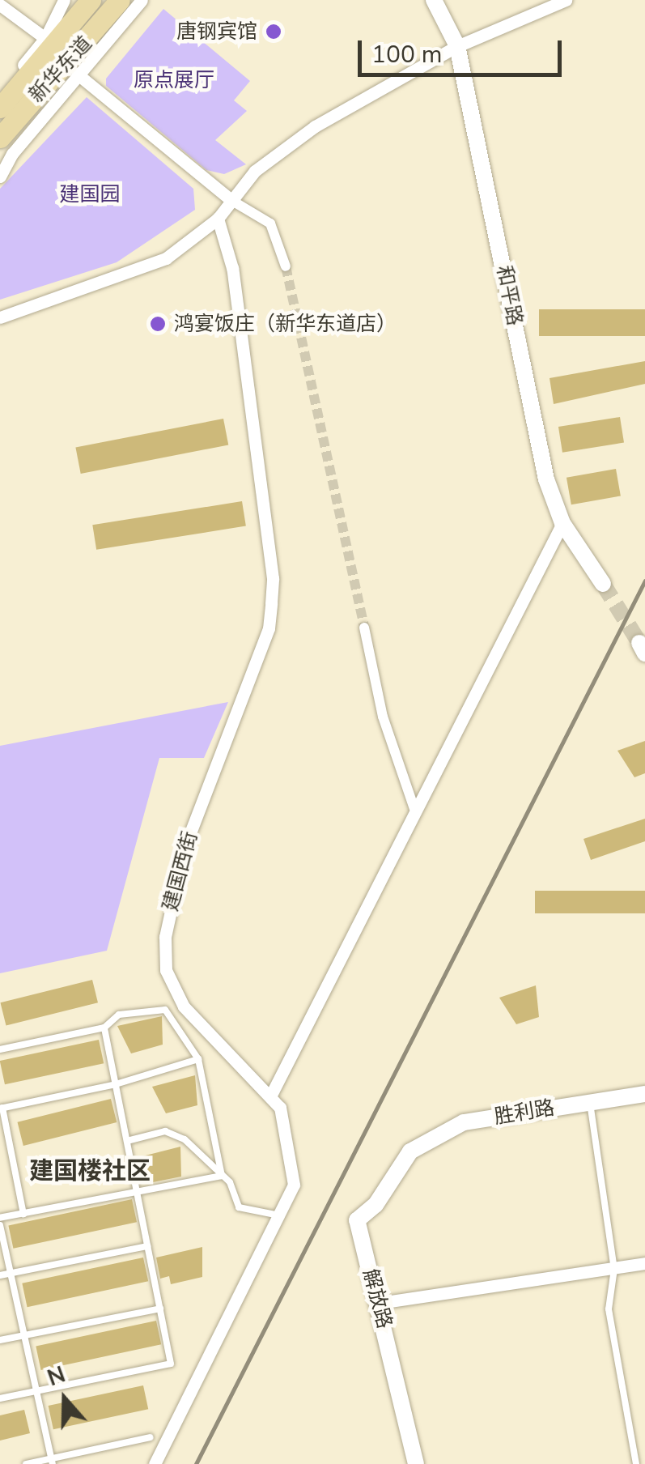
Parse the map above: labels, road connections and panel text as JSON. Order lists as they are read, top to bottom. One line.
{"streets":{"main road":["新华东道"],"street":["和平路","建国西街","胜利路","解放路"]},"crossings":[["胜利路","解放路"]],"districts":["建国楼社区"],"parks":["原点展厅","建国园"],"places":["唐钢宾馆","鸿宴饭庄（新华东道店）"],"scale_bar":"100 m","north":"top"}
